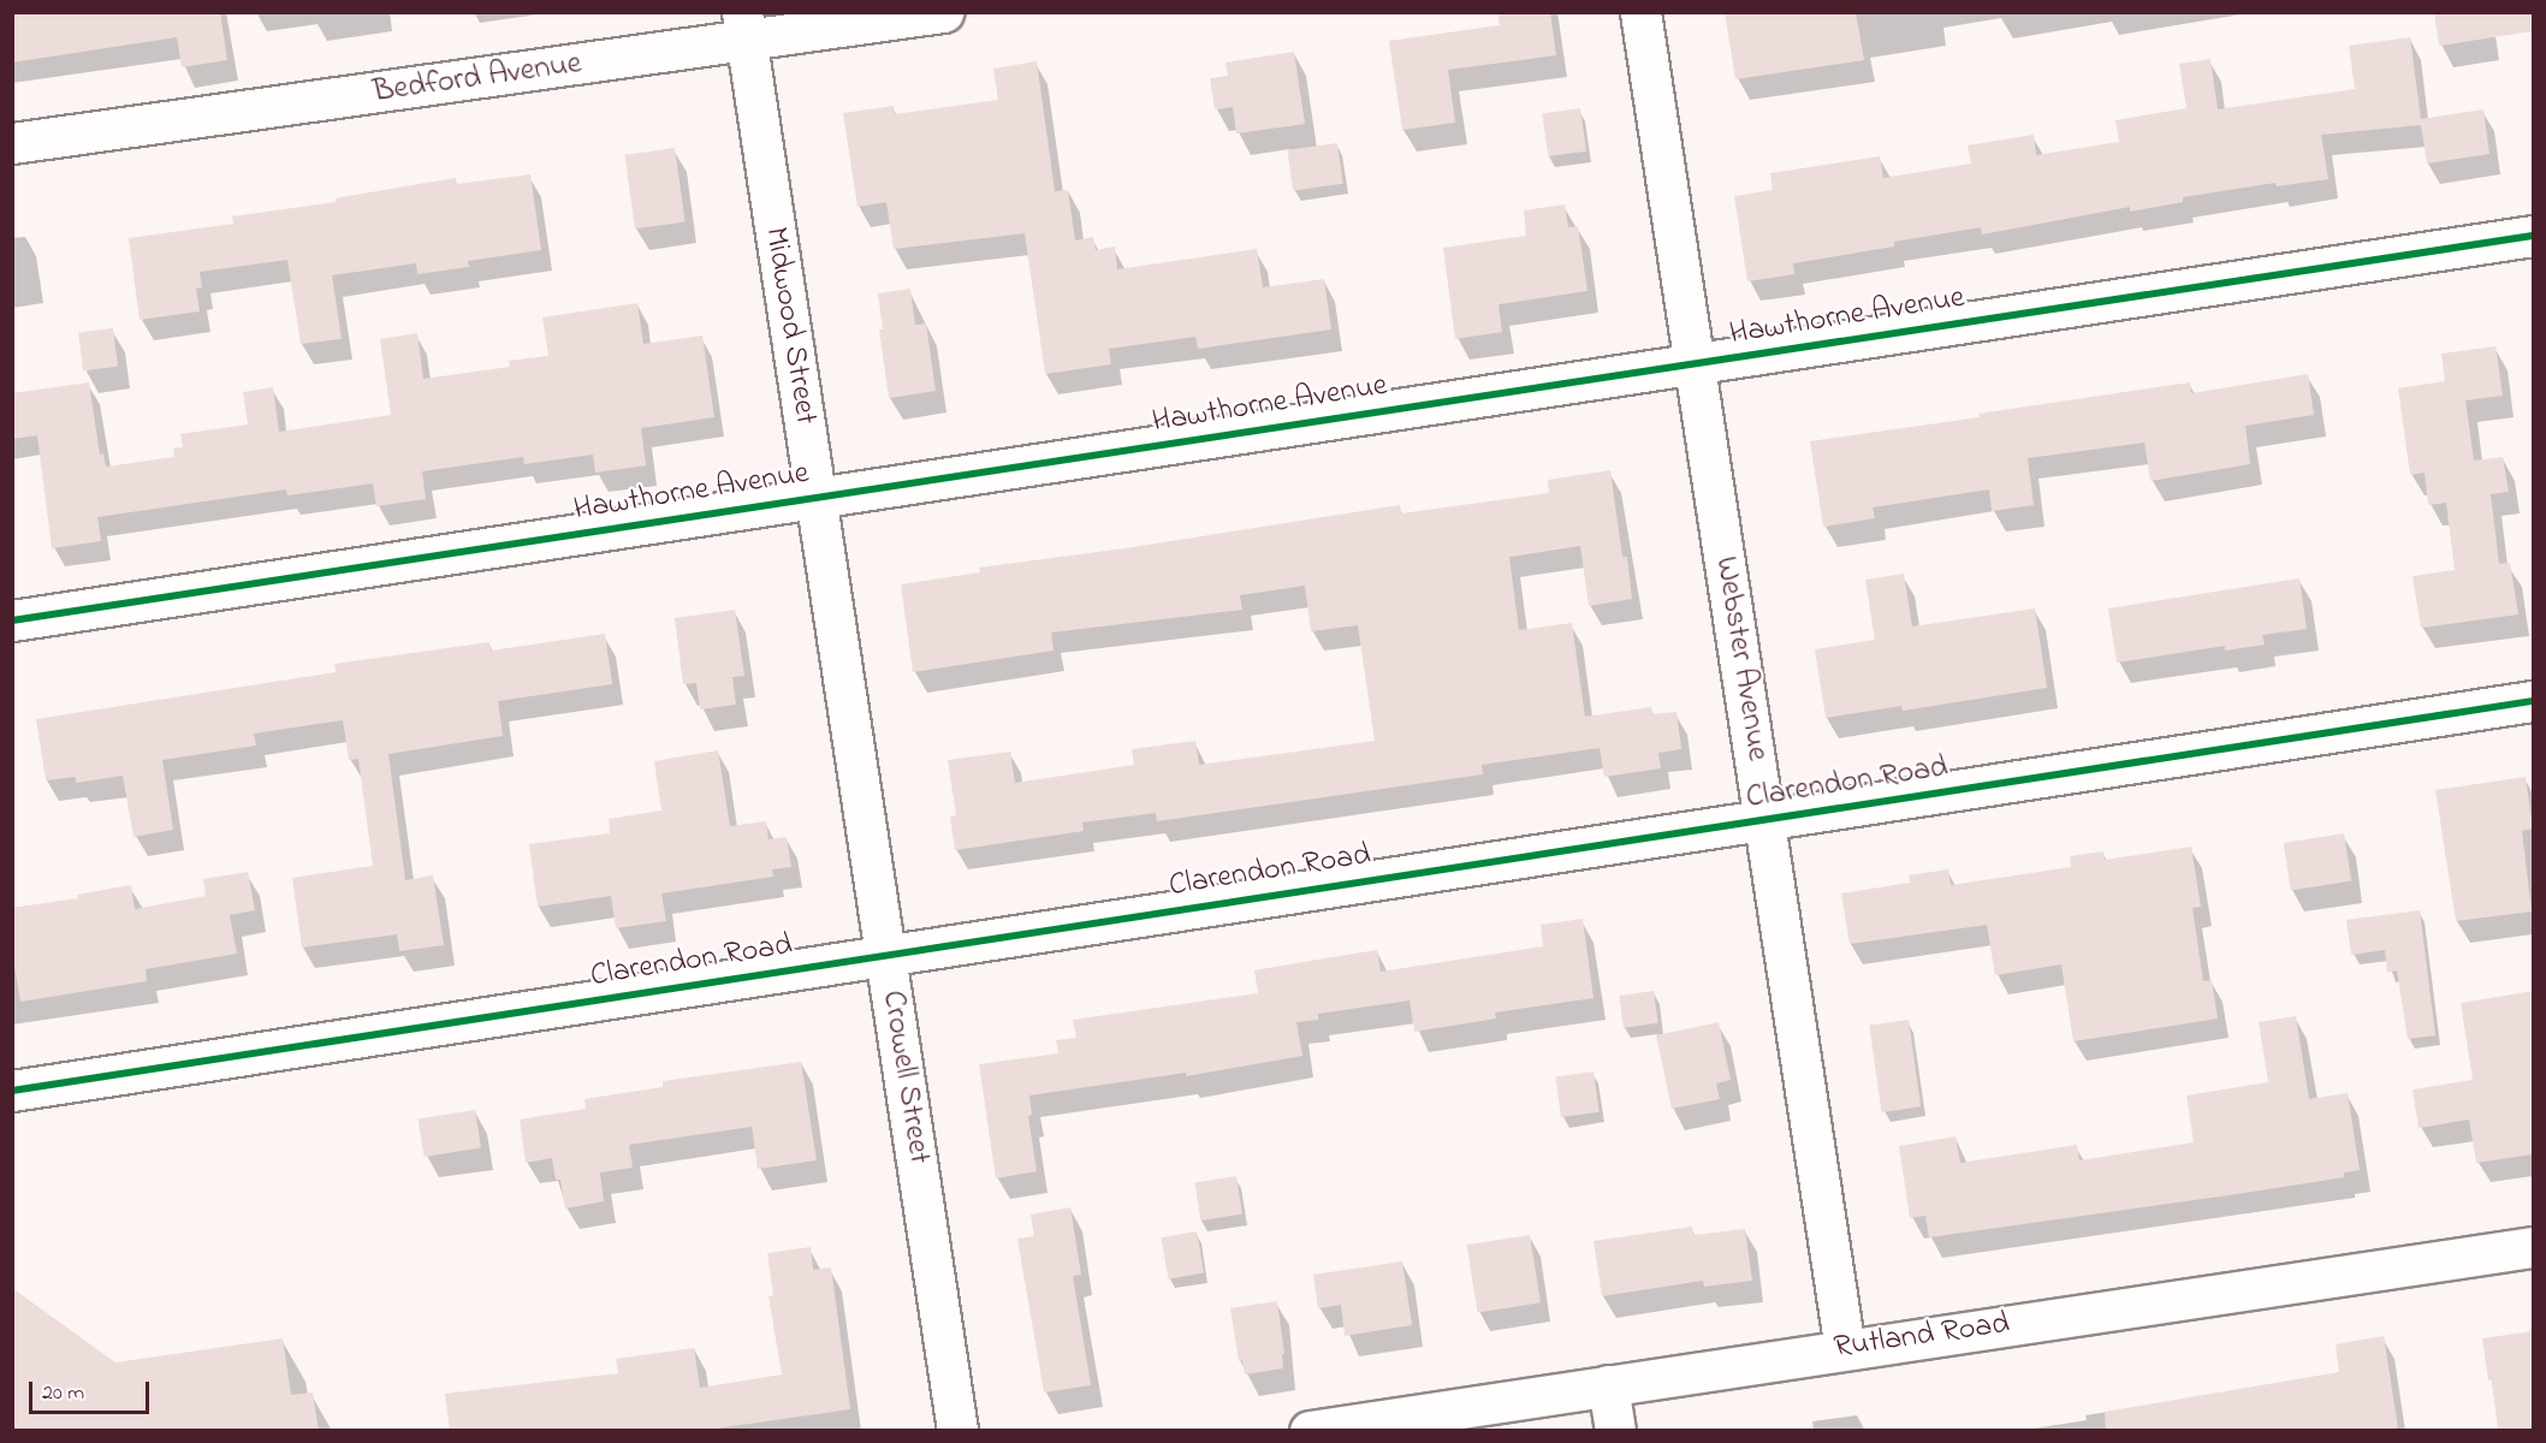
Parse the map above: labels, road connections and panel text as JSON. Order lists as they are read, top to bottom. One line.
{"streets":{"street":["Bedford Avenue","Hawthorne Avenue","Midwood Street","Webster Avenue","Clarendon Road","Crowell Street","Rutland Road"]},"crossings":[["Bedford Avenue","Midwood Street"],["Hawthorne Avenue","Midwood Street"],["Hawthorne Avenue","Webster Avenue"],["Midwood Street","Crowell Street"],["Webster Avenue","Clarendon Road"],["Webster Avenue","Rutland Road"],["Clarendon Road","Crowell Street"]],"scale_bar":"20 m"}
